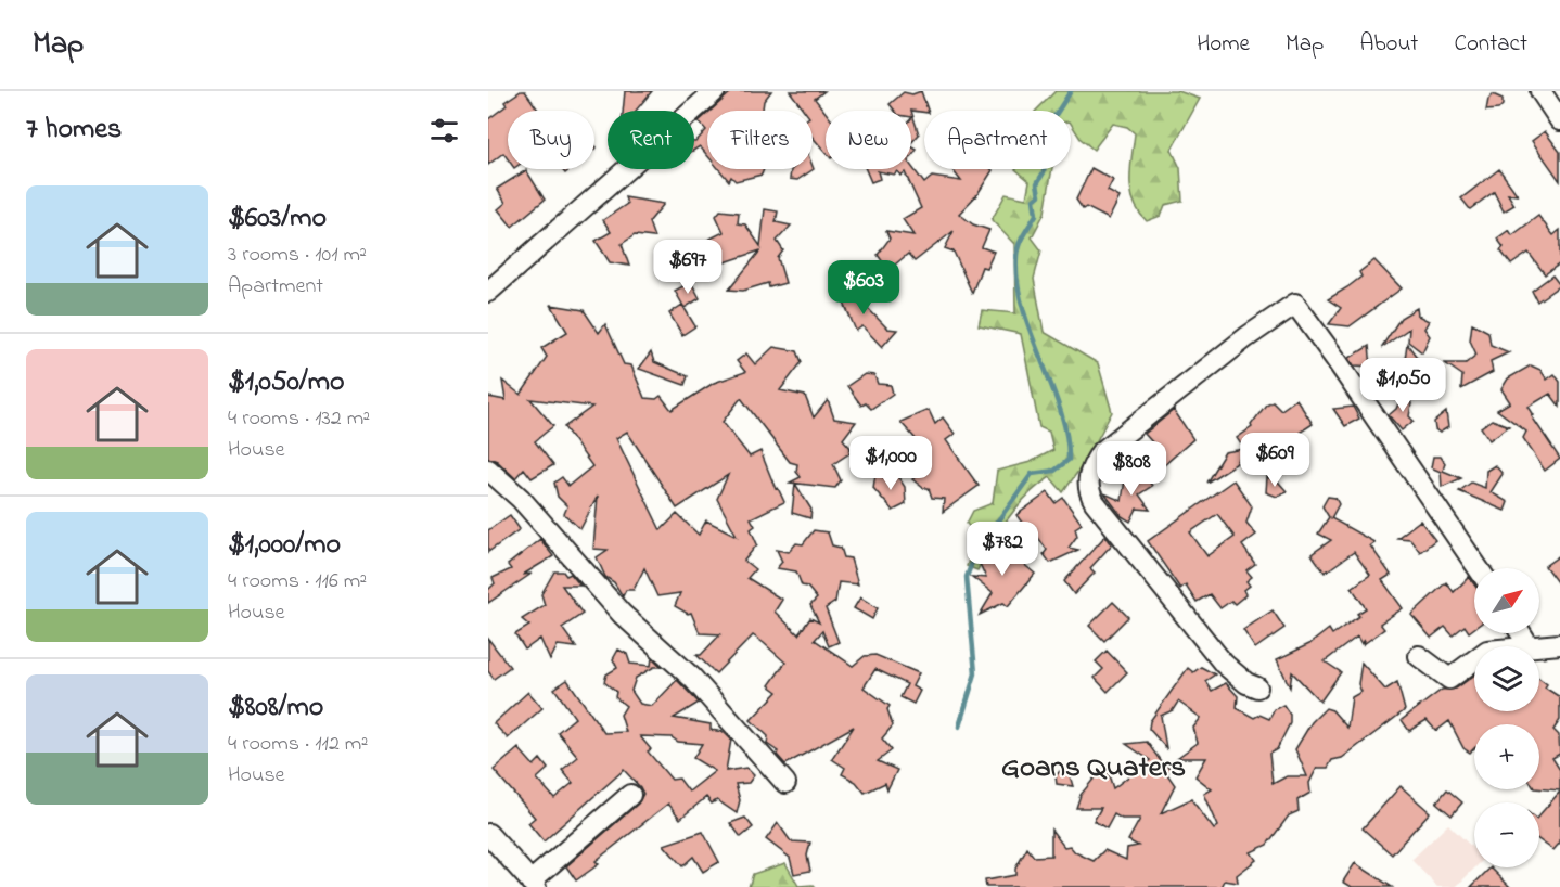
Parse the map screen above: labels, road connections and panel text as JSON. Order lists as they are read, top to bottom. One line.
{"districts":["Goans Quaters"],"north":"top right","page":{"header":"Map","nav":["Home","Map","About","Contact"],"heading":"7 homes","chip":["Buy","Rent","Filters","New","Apartment"],"list":[{"name":"$603/mo","note":"3 rooms · 101 m² · Apartment"},{"name":"$1,050/mo","note":"4 rooms · 132 m² · House"},{"name":"$1,000/mo","note":"4 rooms · 116 m² · House"},{"name":"$808/mo","note":"4 rooms · 112 m² · House"}],"price":["$697","$603","$1,050","$609","$1,000","$808","$782"],"map_buttons":["+","−"]}}
